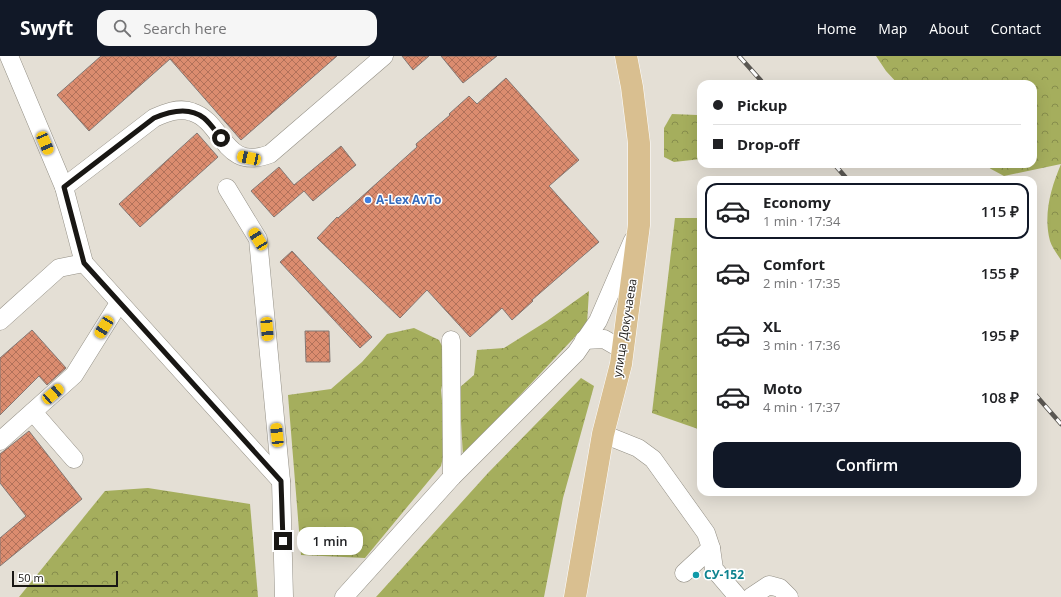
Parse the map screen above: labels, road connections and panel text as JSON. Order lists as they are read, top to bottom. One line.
{"streets":{"main road":["улица Докучаева"]},"places":["A-Lex AvTo","СУ-152"],"scale_bar":"50 m","page":{"header":"Swyft","search":"Search here","nav":["Home","Map","About","Contact"],"banner":["Pickup","Drop-off"],"list":[{"name":"Economy","note":"1 min · 17:34","value":"115 ₽"},{"name":"Comfort","note":"2 min · 17:35","value":"155 ₽"},{"name":"XL","note":"3 min · 17:36","value":"195 ₽"},{"name":"Moto","note":"4 min · 17:37","value":"108 ₽"}],"buttons":"Confirm","bubble":"1 min","scale":"50 m"}}
